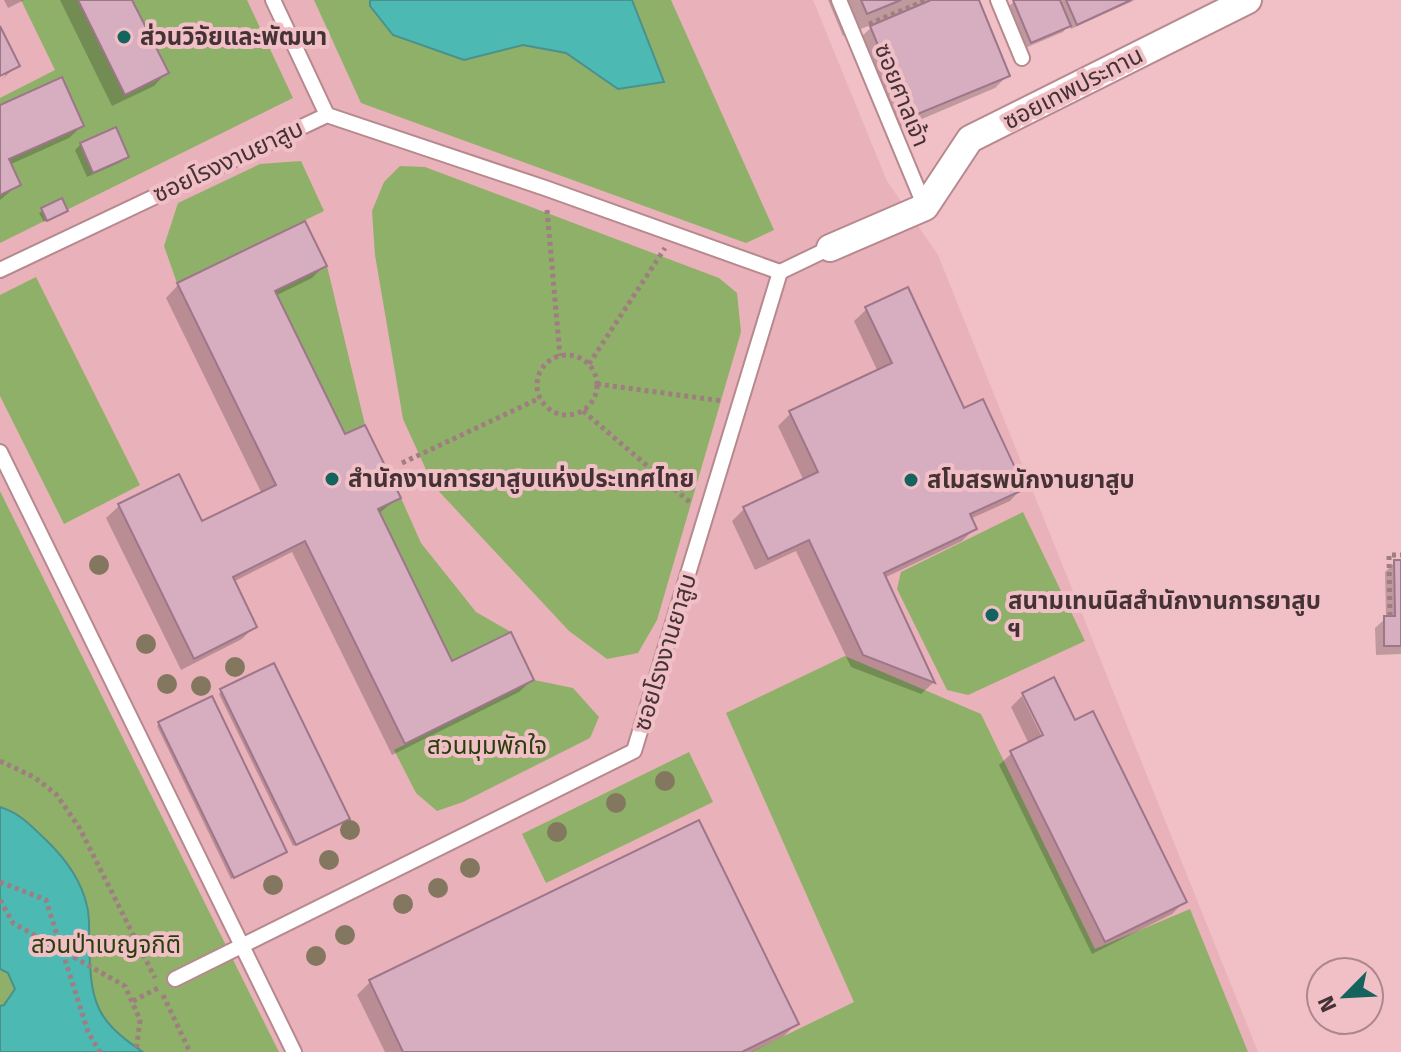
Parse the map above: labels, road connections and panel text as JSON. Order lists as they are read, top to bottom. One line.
{"streets":{"street":["ซอยเทพประทาน"],"lane":["ซอยศาลเจ้า","ซอยโรงงานยาสูบ"]},"crossings":[["ซอยเทพประทาน","ซอยศาลเจ้า"]],"parks":["สวนมุมพักใจ","สวนป่าเบญจกิติ"],"places":["ส่วนวิจัยและพัฒนา","สำนักงานการยาสูบแห่งประเทศไทย","สโมสรพนักงานยาสูบ","สนามเทนนิสสำนักงานการยาสูบ ฯ"],"north":"bottom left"}
